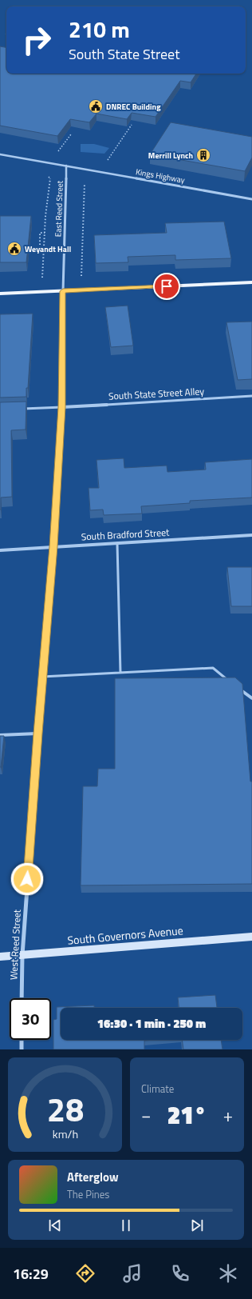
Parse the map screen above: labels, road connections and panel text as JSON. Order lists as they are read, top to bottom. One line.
{"streets":{"main road":["South Governors Avenue"],"street":["Kings Highway","East Reed Street","South State Street Alley","South Bradford Street","West Reed Street"]},"crossings":[["Kings Highway","East Reed Street"],["East Reed Street","West Reed Street"],["South State Street Alley","West Reed Street"],["South Bradford Street","West Reed Street"],["South Governors Avenue","West Reed Street"]],"places":{"public building":["DNREC Building","Weyandt Hall"],"building":["Merrill Lynch"]},"page":{"turn":["210 m","South State Street"],"limit":"30","trip":"16:30 · 1 min · 250 m","tile":"Climate","heat":["−","21°","+"],"song":["Afterglow","The Pines"],"tabs":"16:29","gauge":["28","km/h"]}}
